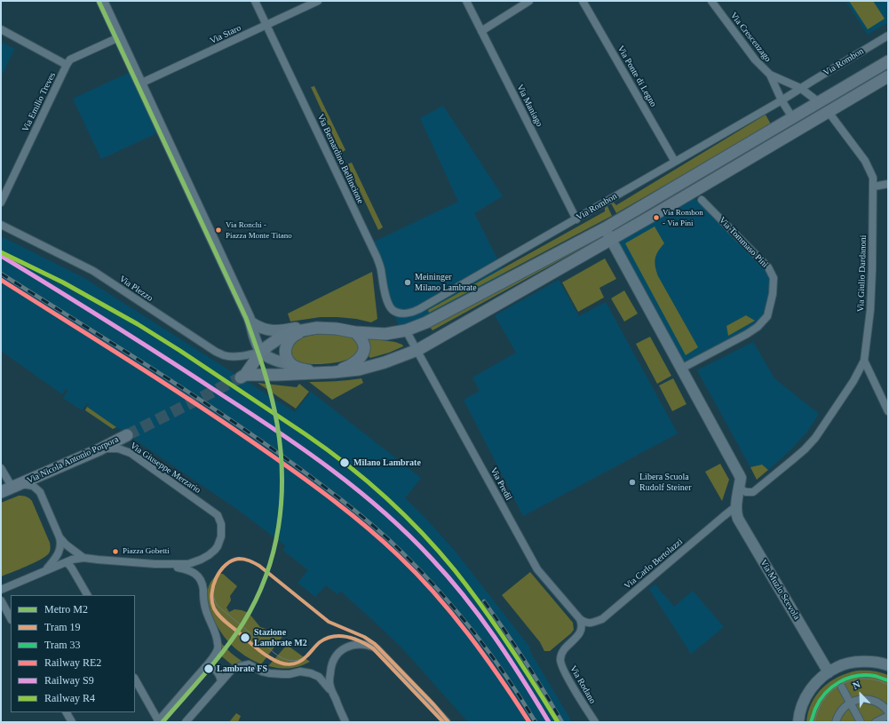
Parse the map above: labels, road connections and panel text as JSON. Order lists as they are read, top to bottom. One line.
{"streets":{"main road":["Via Nicola Antonio Porpora"],"street":["Via Staro","Via Crescenzago","Via Rombon","Via Ponte di Legno","Via Emilio Treves","Via Maniago","Via Bernardino Bellincione","Via Tommaso Pini","Via Giulio Dardanoni","Via Plezzo","Via Giuseppe Merzario","Via Predil","Via Carlo Bertolazzi","Via Muzio Scevola","Via Rodano"]},"crossings":[["Via Staro","Via Bernardino Bellincione"],["Via Crescenzago","Via Rombon"],["Via Rombon","Via Ponte di Legno"],["Via Rombon","Via Maniago"],["Via Rombon","Via Bernardino Bellincione"],["Via Nicola Antonio Porpora","Via Giuseppe Merzario"],["Via Predil","Via Carlo Bertolazzi"],["Via Predil","Via Rodano"],["Via Carlo Bertolazzi","Via Muzio Scevola"],["Via Carlo Bertolazzi","Via Rodano"]],"places":["Via Rombon - Via Pini","Via Ronchi - Piazza Monte Titano","Meininger Milano Lambrate","Milano Lambrate","Libera Scuola Rudolf Steiner","Piazza Gobetti","Stazione Lambrate M2","Lambrate FS"],"lines":["metro line M2","rail line R4","rail line S9","rail line RE2","tram line 19","tram line 33"],"legend":["Metro M2","Tram 19","Tram 33","Railway RE2","Railway S9","Railway R4"],"north":"top left"}
